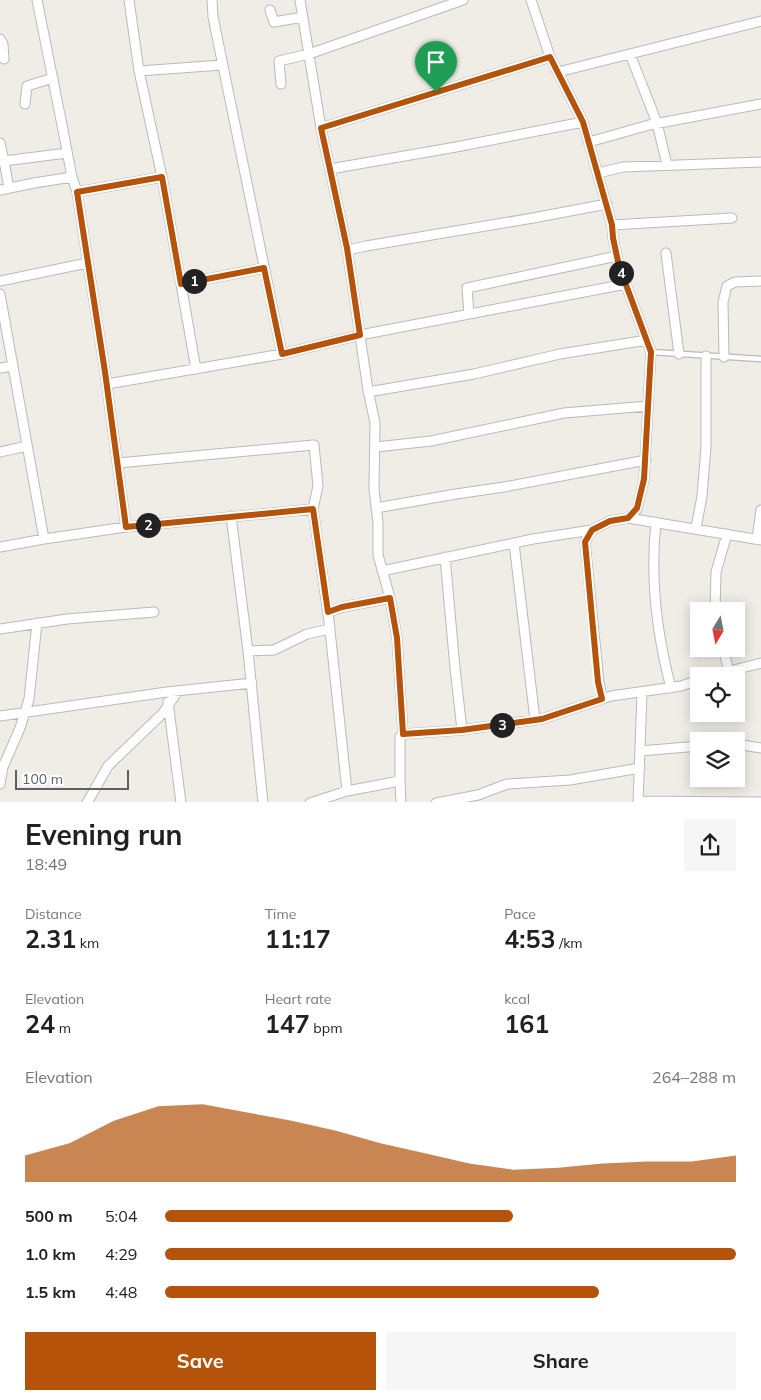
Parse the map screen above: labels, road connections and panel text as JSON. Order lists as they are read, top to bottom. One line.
{"scale_bar":"100 m","north":"bottom","page":{"pins":["4","1","2","3"],"scale":"100 m","heading":["Evening run","18:49"],"stats":[["Distance","2.31 km"],["Time","11:17"],["Pace","4:53 /km"],["Elevation","24 m"],["Heart rate","147 bpm"],["kcal","161"]],"chart":["Elevation","264–288 m"],"list":[{"name":"500 m","note":"5:04"},{"name":"1.0 km","note":"4:29"},{"name":"1.5 km","note":"4:48"}],"buttons":["Save","Share"]}}
